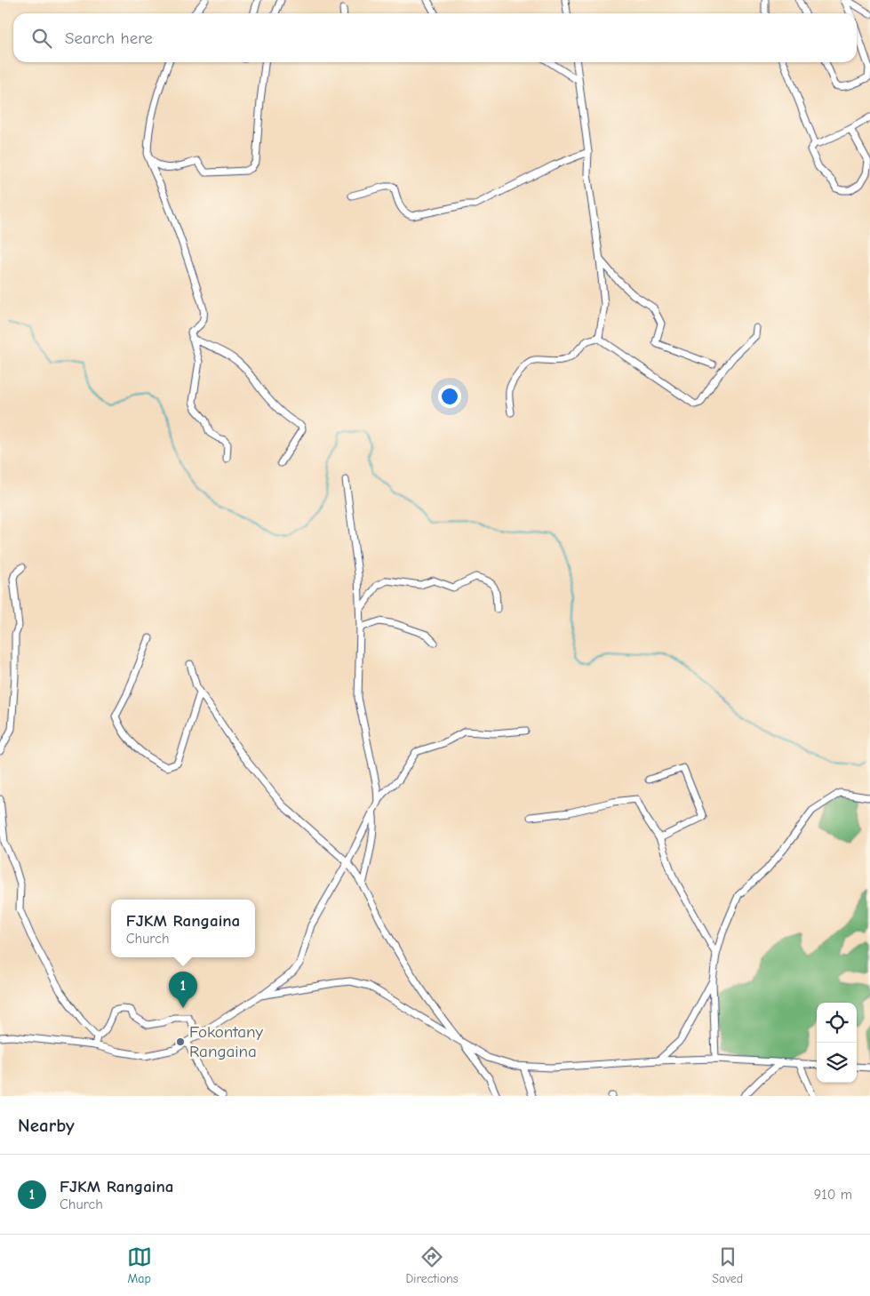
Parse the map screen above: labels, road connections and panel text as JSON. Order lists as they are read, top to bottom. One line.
{"places":["Fokontany Rangaina"],"page":{"search":"Search here","popup":["FJKM Rangaina","Church"],"pins":"1","heading":"Nearby","list":[{"mark":"1","name":"FJKM Rangaina","note":"Church","value":"910 m"}],"nav":["Map","Directions","Saved"]}}
